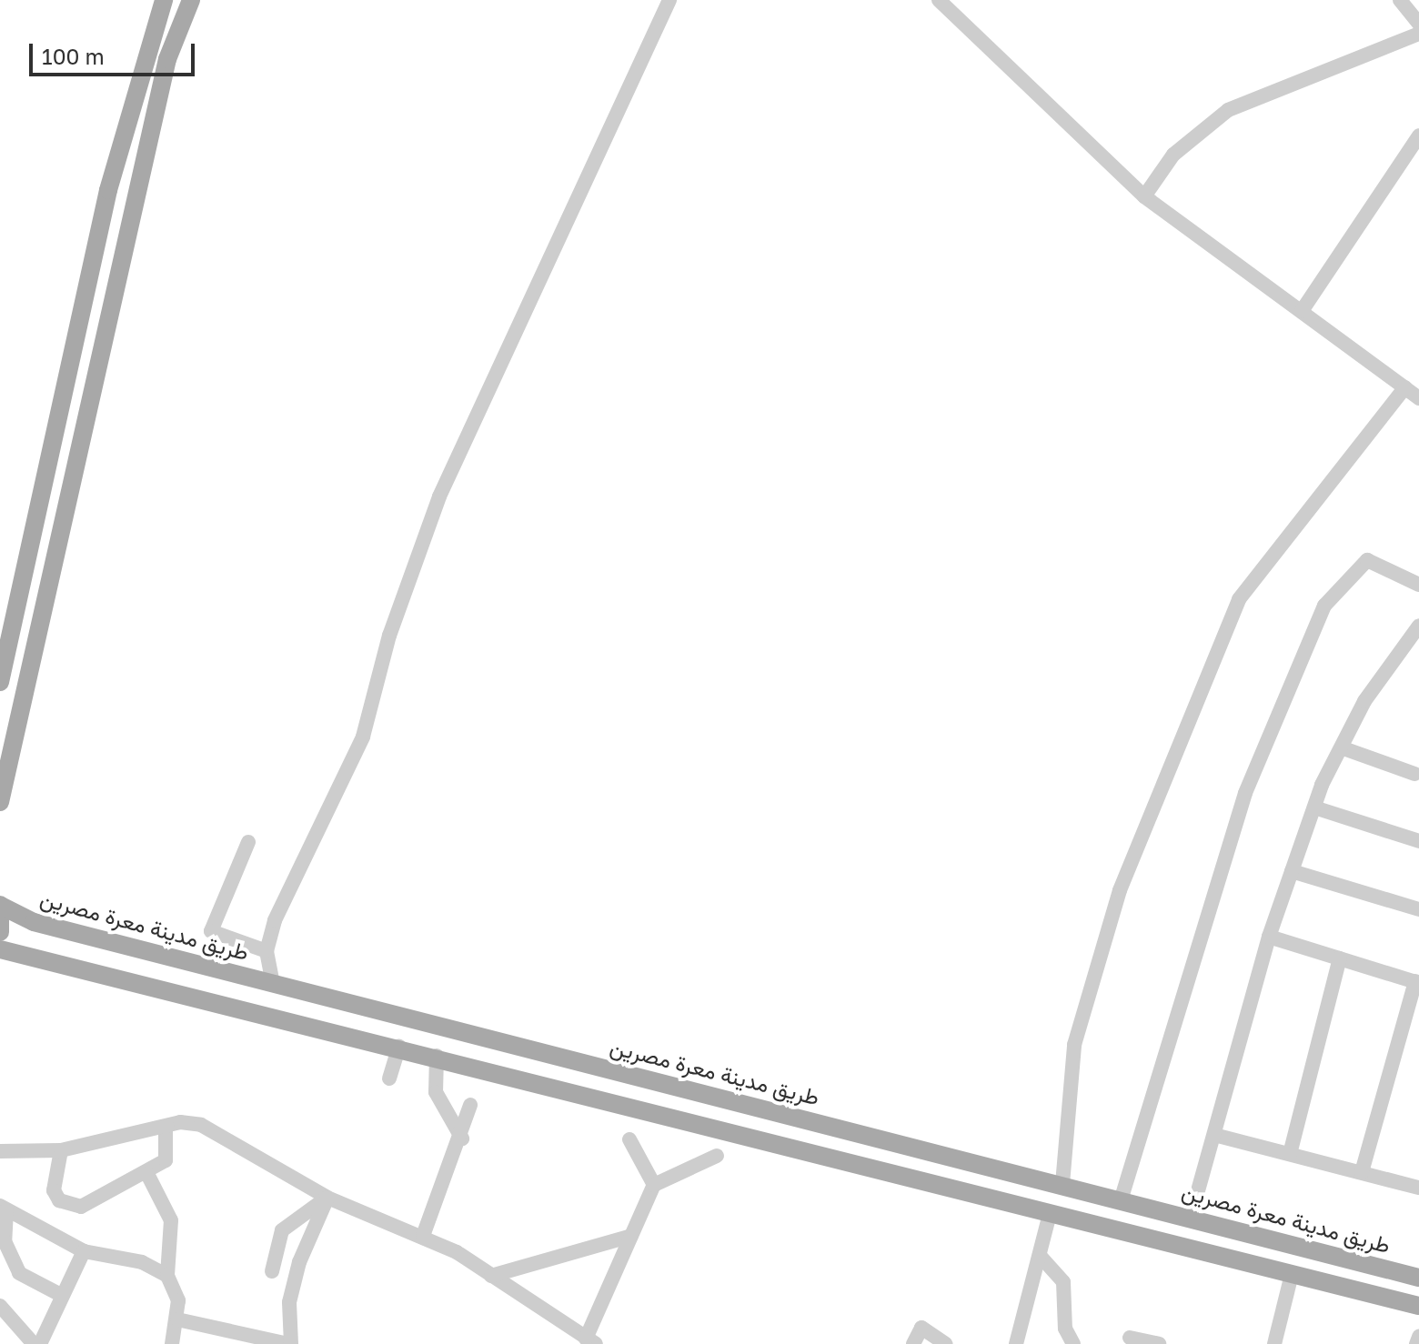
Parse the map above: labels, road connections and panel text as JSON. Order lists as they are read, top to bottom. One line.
{"streets":{"main road":["طريق مدينة معرة مصرين"]},"scale_bar":"100 m"}
